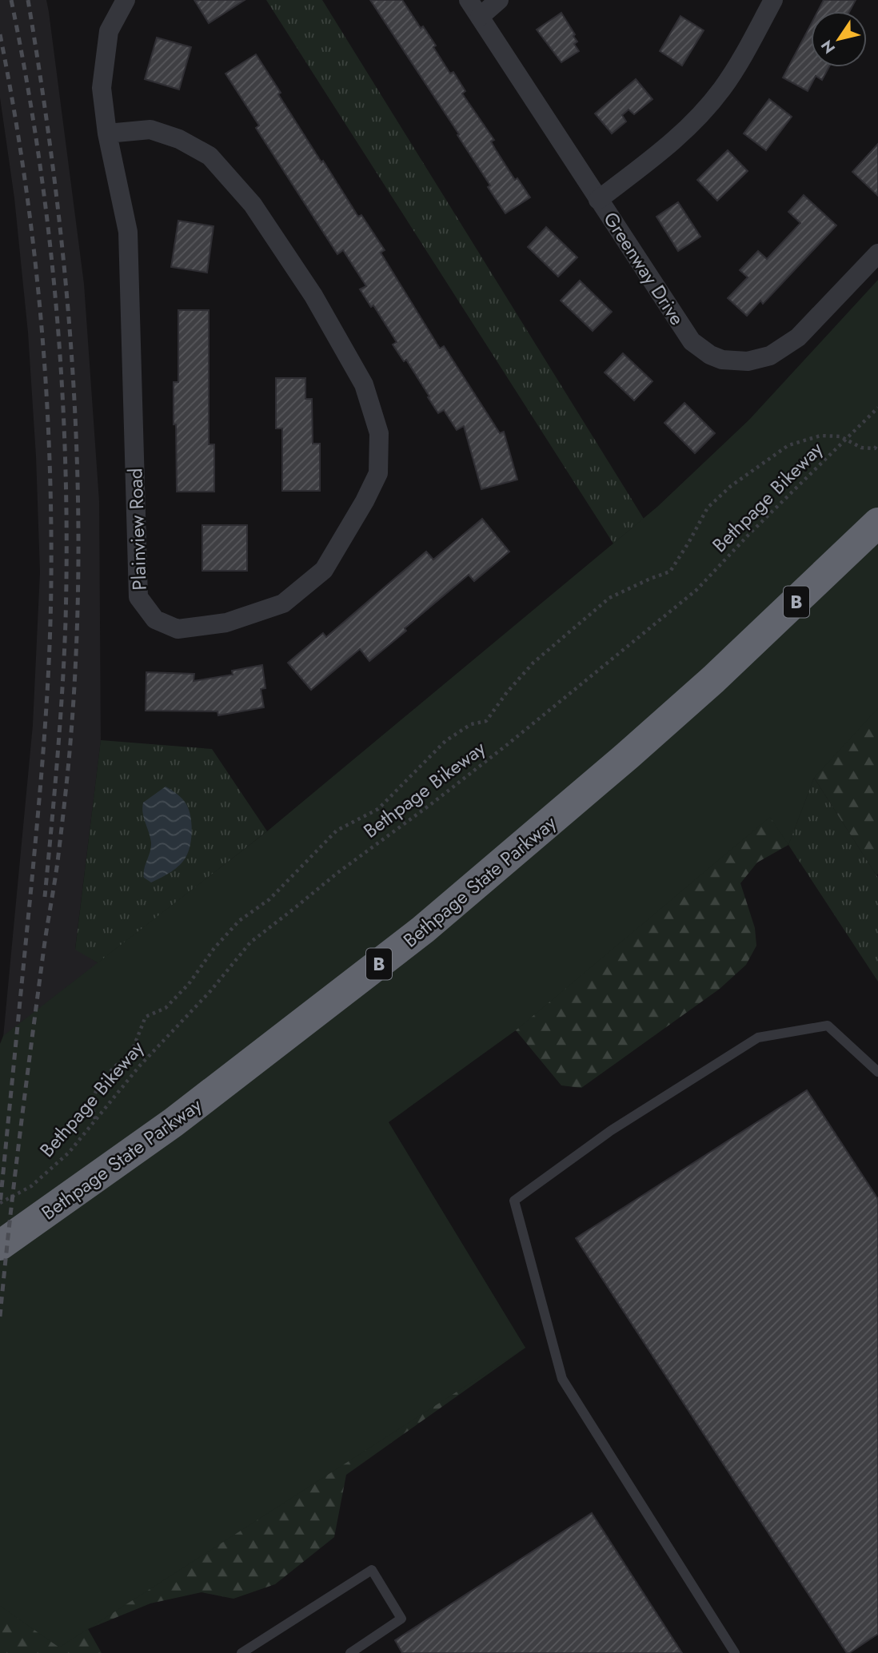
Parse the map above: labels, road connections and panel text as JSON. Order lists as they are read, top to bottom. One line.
{"streets":{"highway":["B","Bethpage State Parkway"],"street":["Greenway Drive","Plainview Road"],"path":["Bethpage Bikeway"]},"north":"bottom left"}
